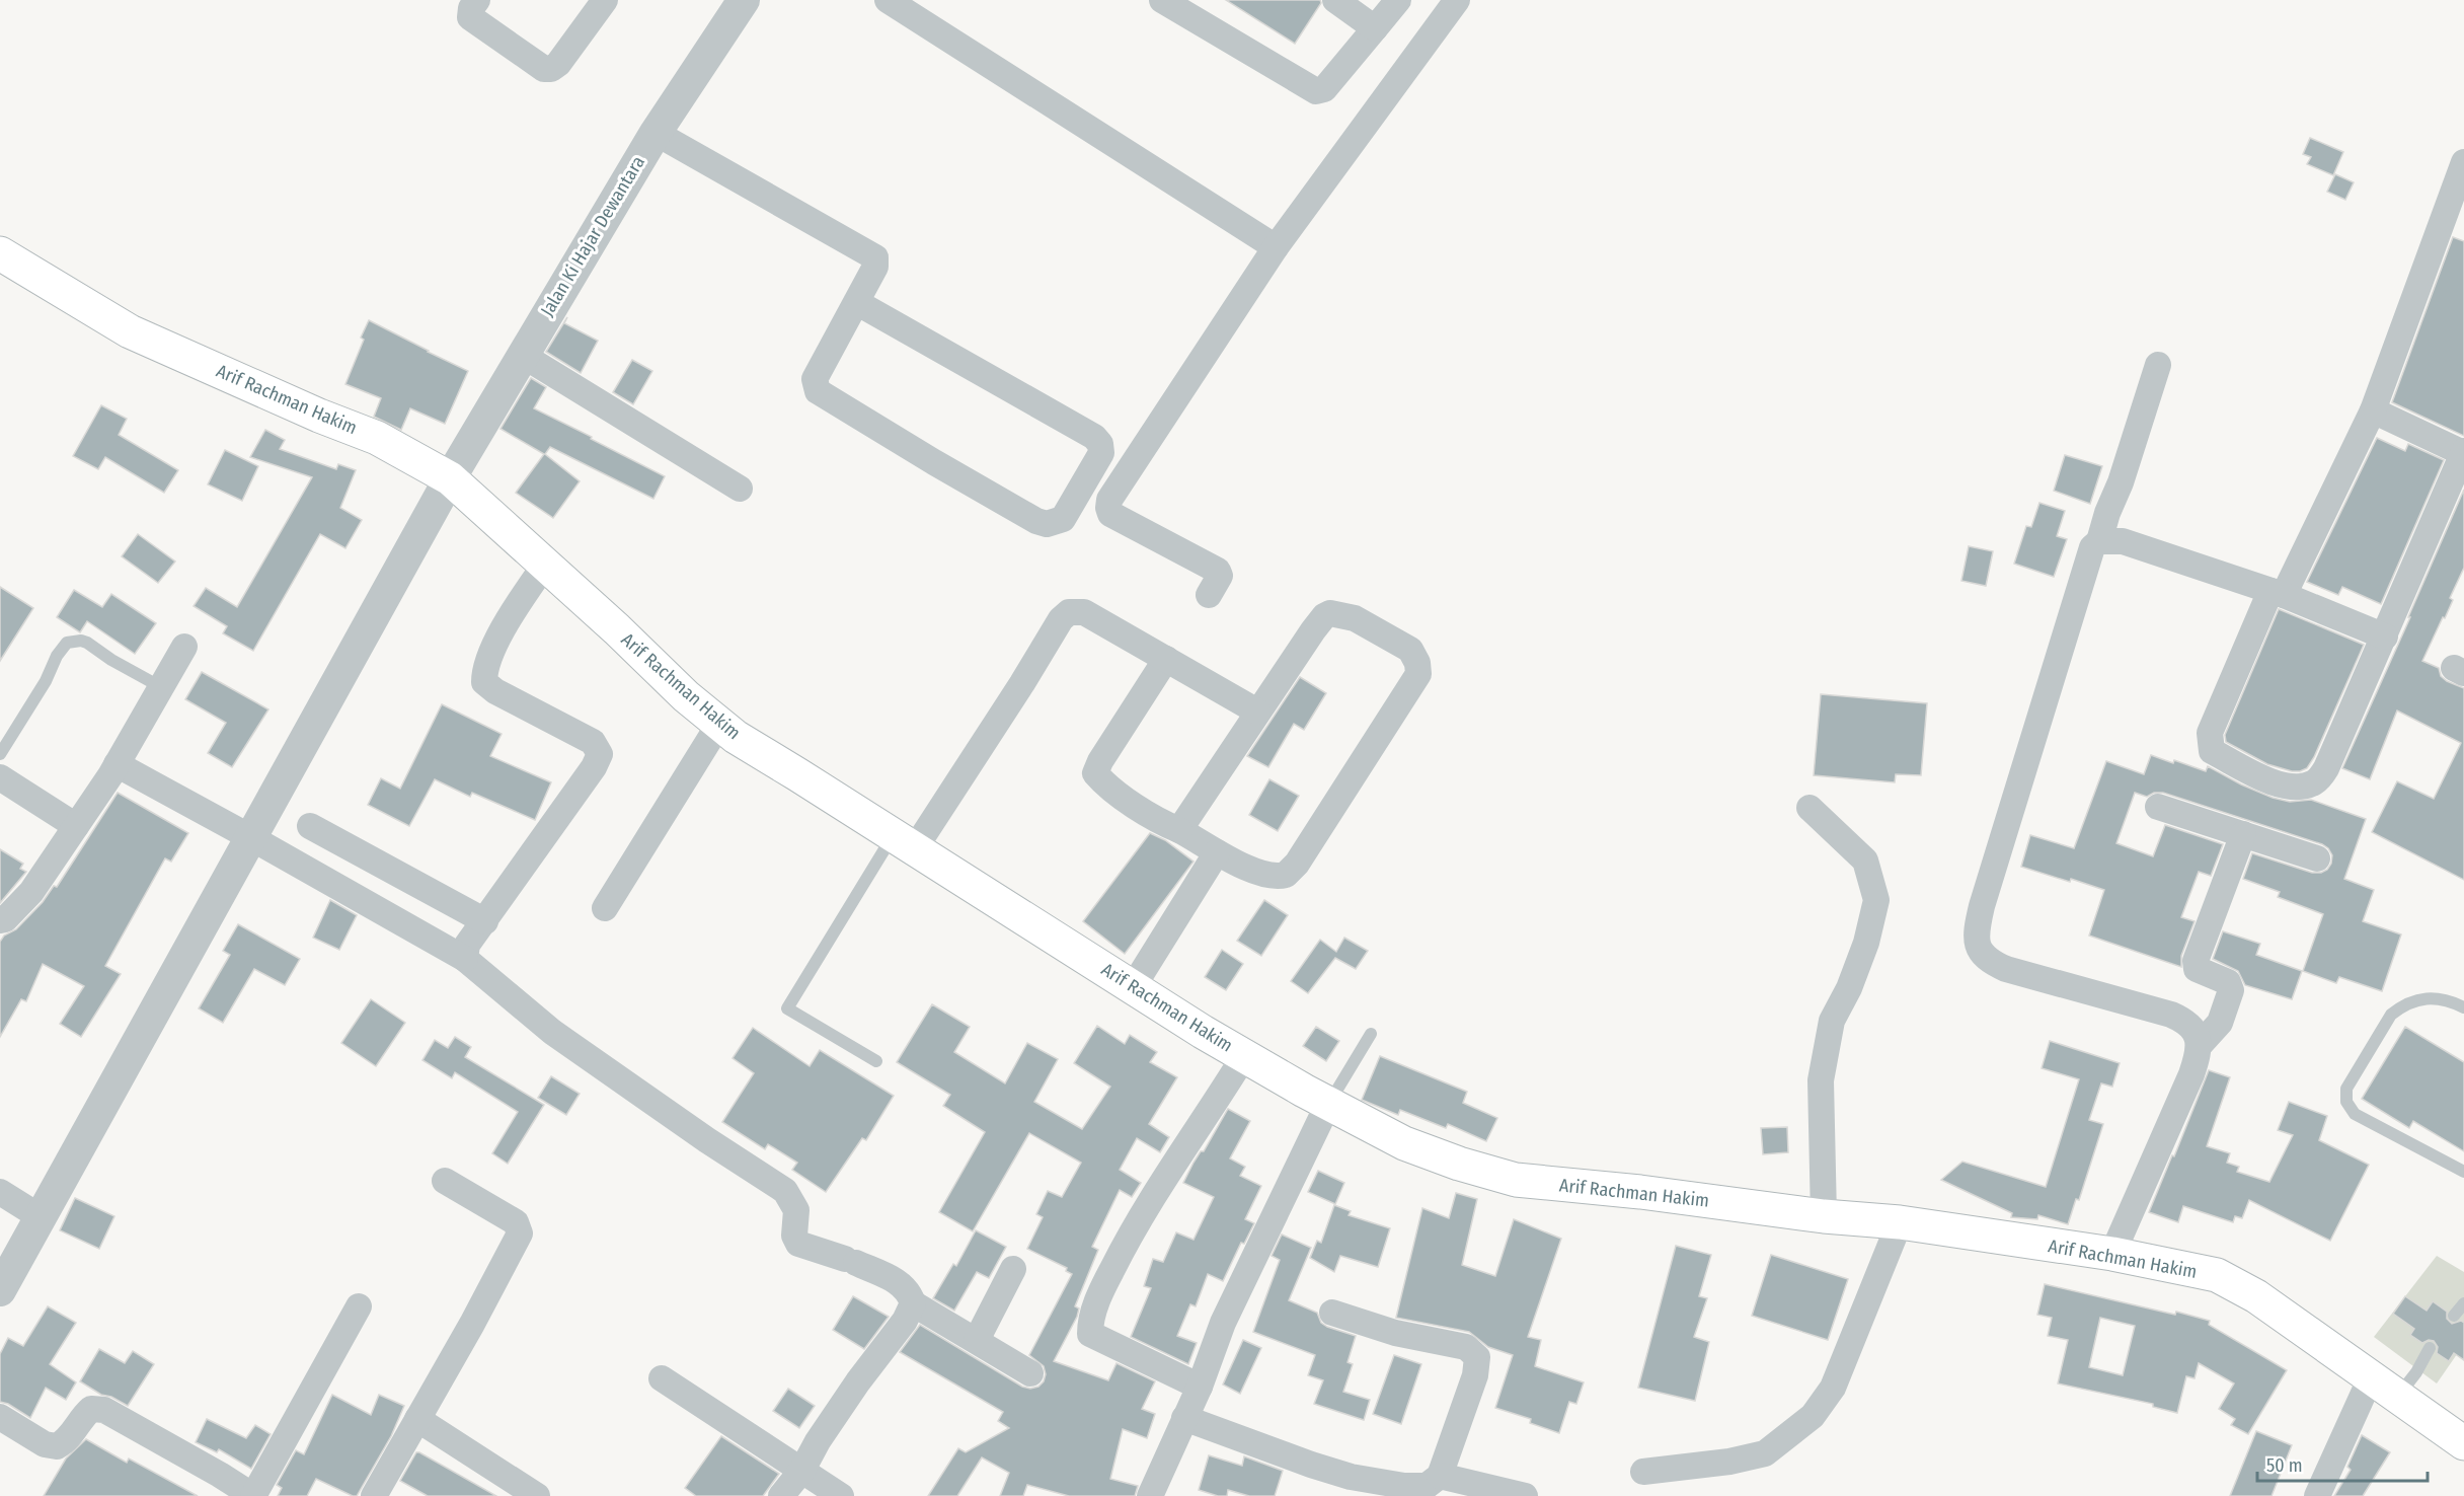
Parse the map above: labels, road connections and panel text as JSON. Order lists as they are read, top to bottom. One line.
{"streets":{"main road":["Arif Rachman Hakim"],"street":["Jalan Ki Hajar Dewantara"]},"crossings":[["Jalan Ki Hajar Dewantara","Arif Rachman Hakim"]],"scale_bar":"50 m"}
